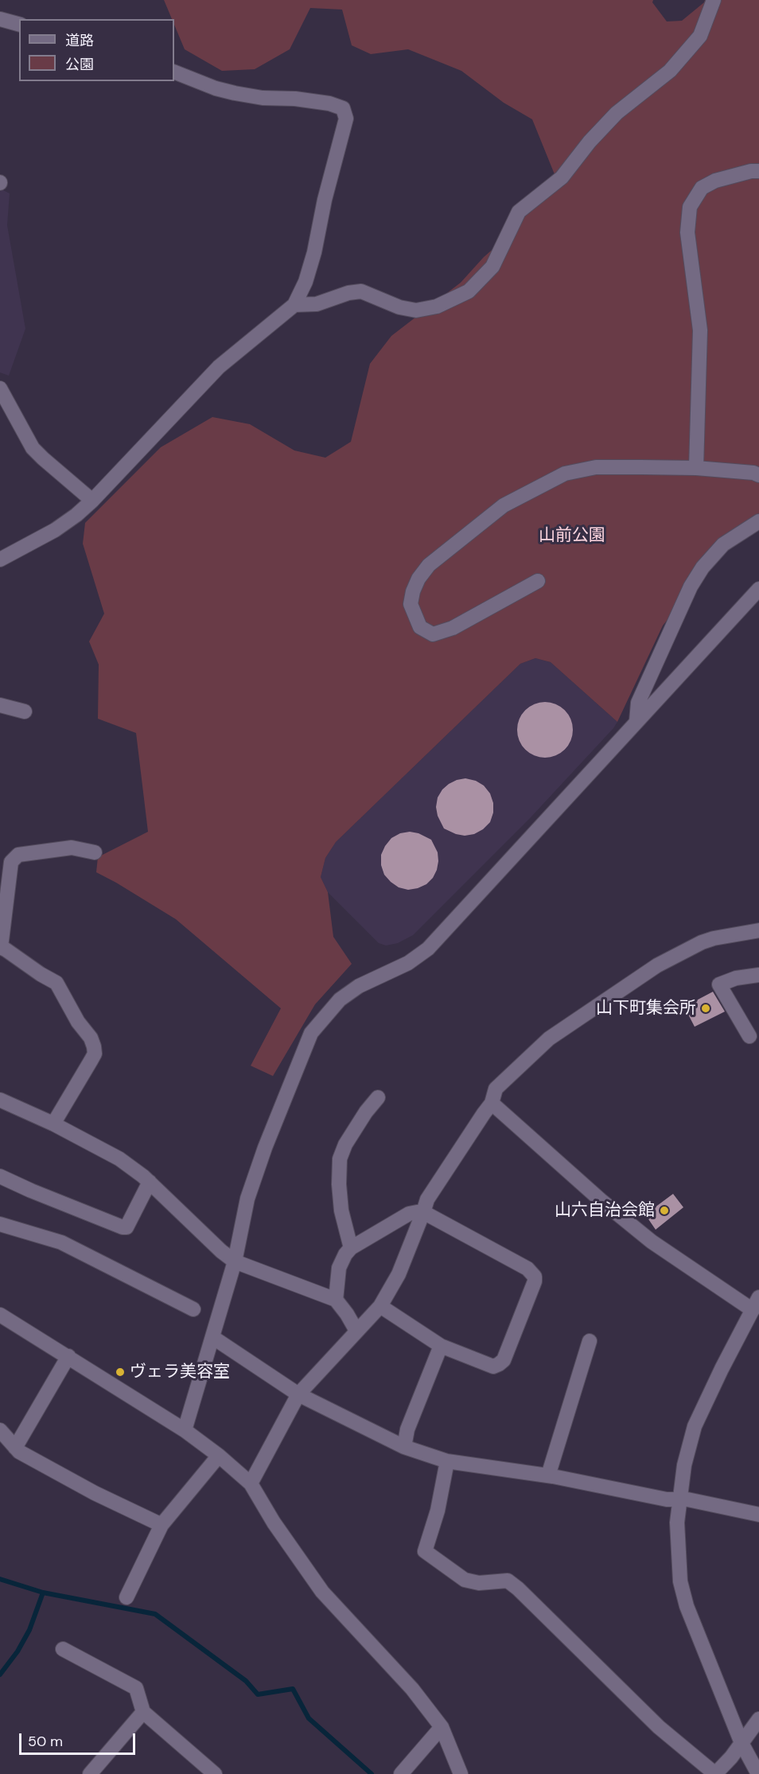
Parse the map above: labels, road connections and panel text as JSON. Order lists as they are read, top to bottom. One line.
{"parks":["山前公園"],"places":["山下町集会所","山六自治会館","ヴェラ美容室"],"legend":["道路","公園"],"scale_bar":"50 m"}
